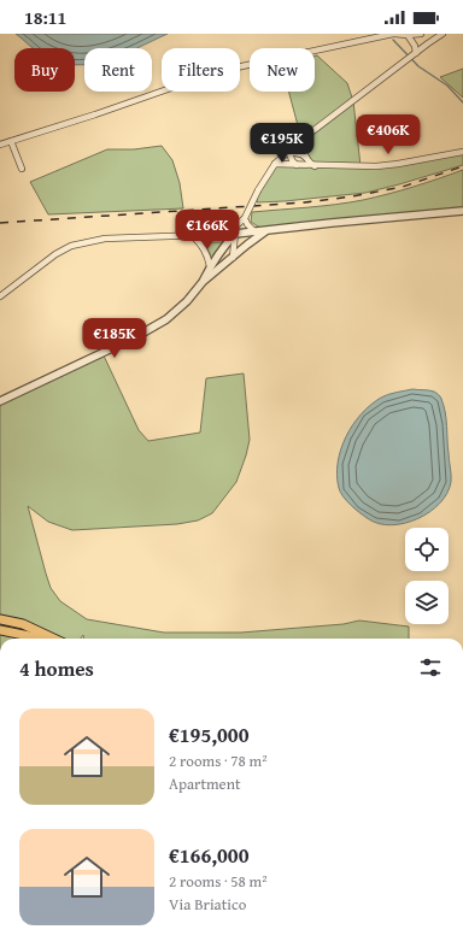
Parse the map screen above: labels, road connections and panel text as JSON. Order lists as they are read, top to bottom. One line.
{"page":{"status":"18:11","chip":["Buy","Rent","Filters","New"],"price":["€406K","€195K","€166K","€185K"],"heading":"4 homes","list":[{"name":"€195,000","note":"2 rooms · 78 m² · Apartment"},{"name":"€166,000","note":"2 rooms · 58 m² · Via Briatico"}]}}
